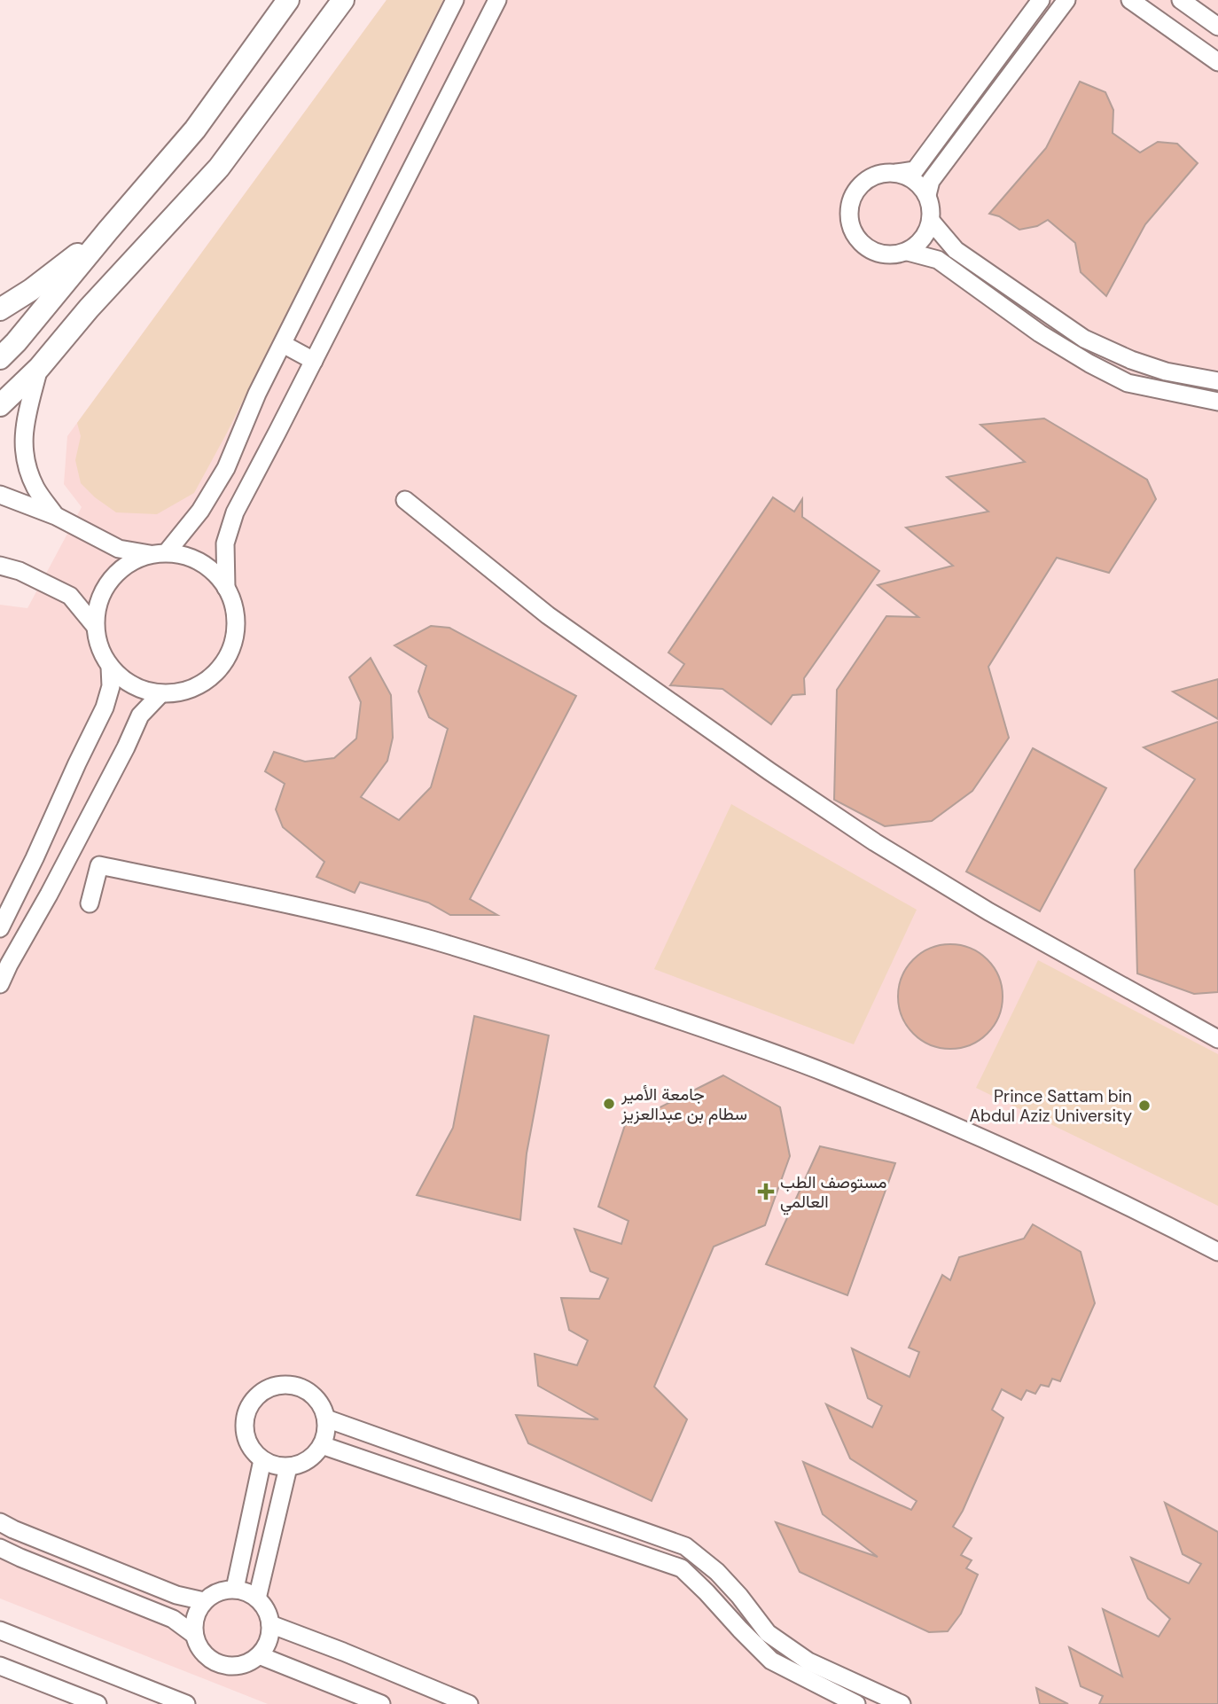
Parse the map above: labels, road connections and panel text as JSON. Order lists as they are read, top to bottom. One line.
{"places":{"other":["جامعة الأمير سطام بن عبدالعزيز","Prince Sattam bin Abdul Aziz University"],"health":["مستوصف الطب العالمي"]}}
